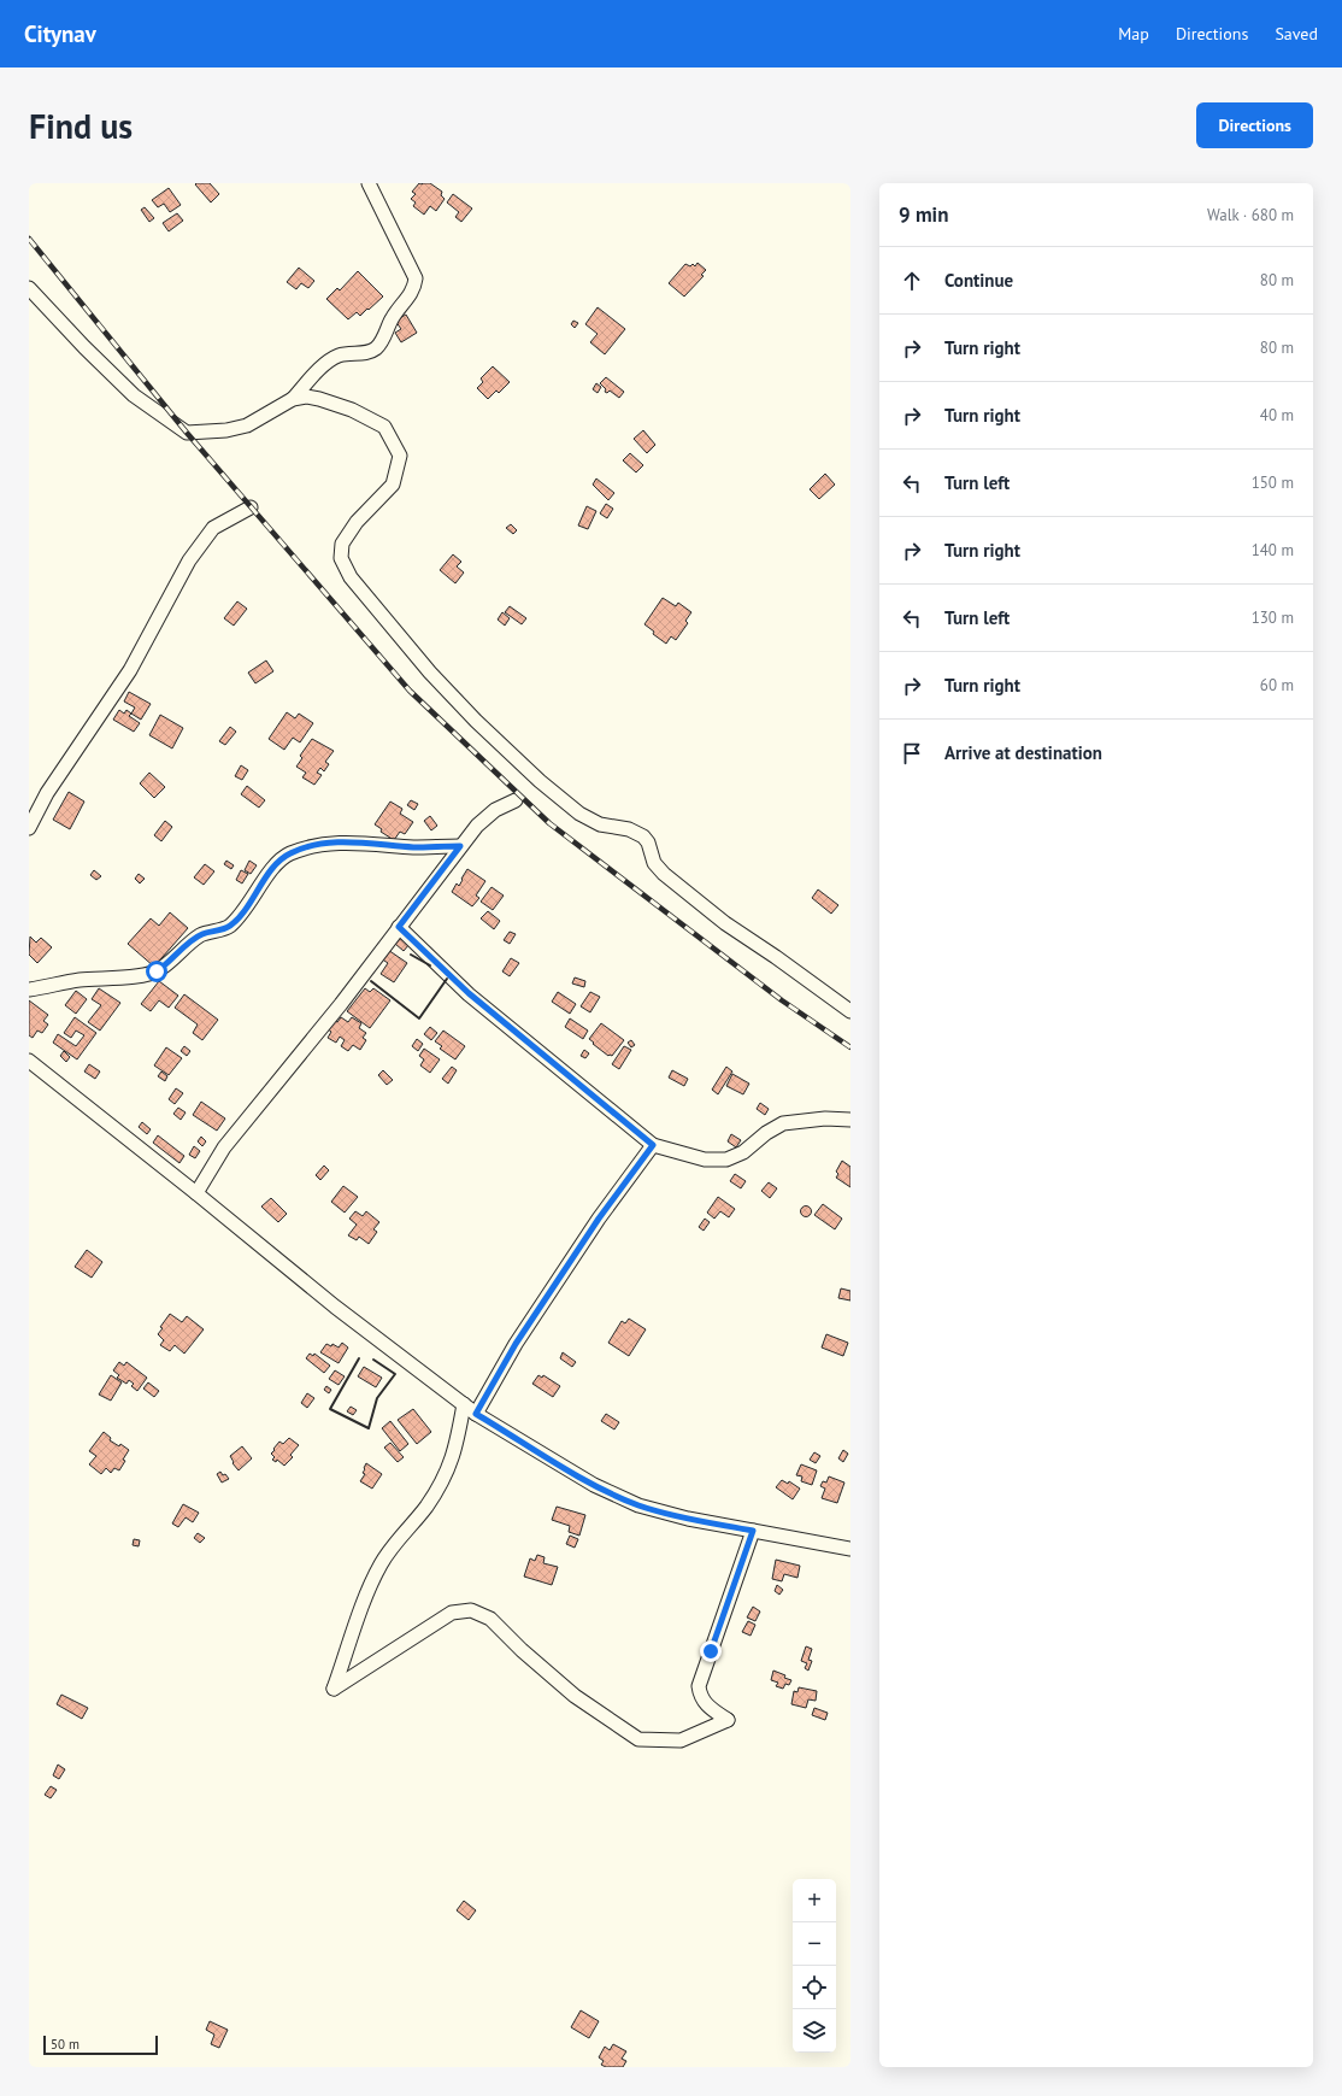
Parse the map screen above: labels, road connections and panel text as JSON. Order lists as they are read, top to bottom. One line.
{"scale_bar":"50 m","page":{"header":"Citynav","nav":["Map","Directions","Saved"],"buttons":"Directions","title":"Find us","heading":["9 min","Walk · 680 m"],"list":[["Continue","80 m"],["Turn right","80 m"],["Turn right","40 m"],["Turn left","150 m"],["Turn right","140 m"],["Turn left","130 m"],["Turn right","60 m"],"Arrive at destination"],"map_buttons":["+","−"],"scale":"50 m"}}
